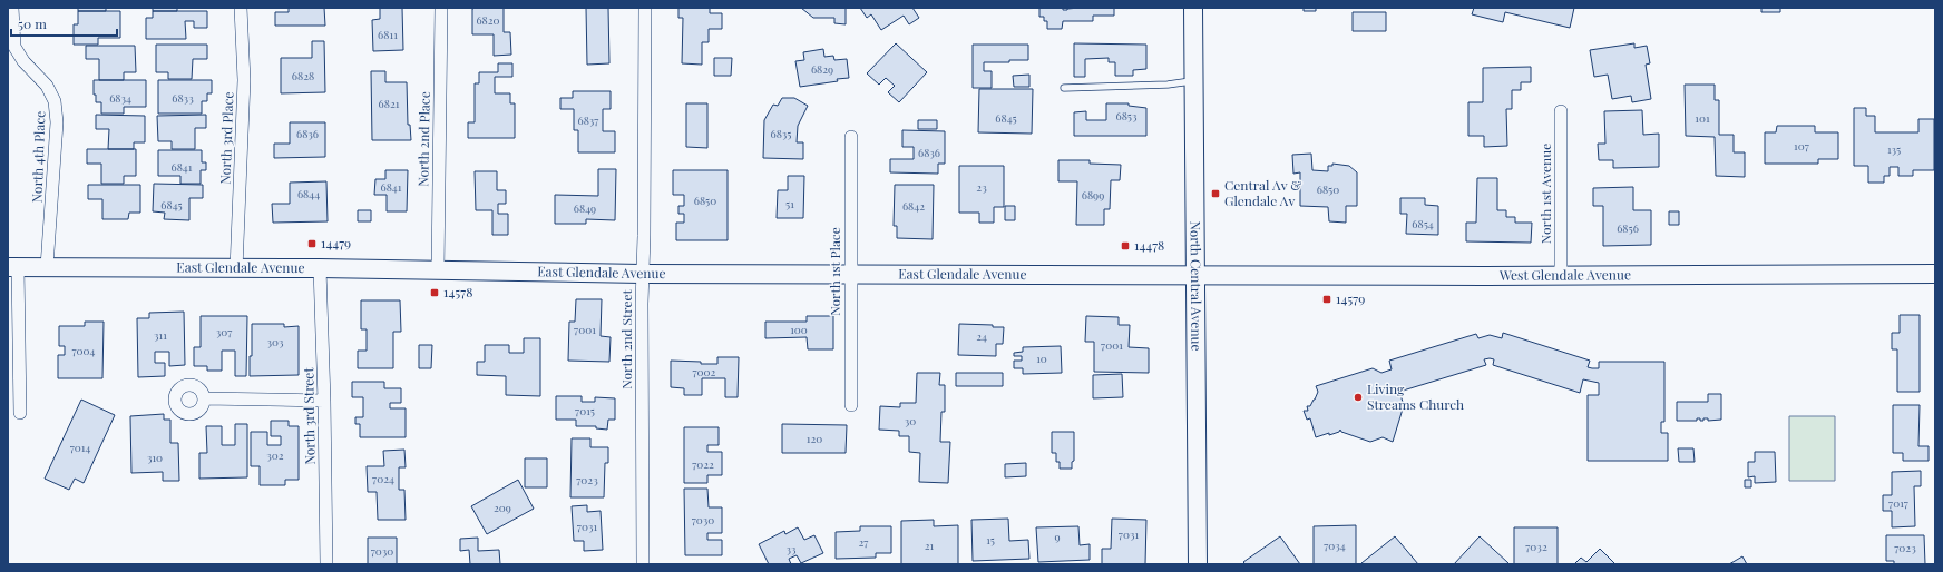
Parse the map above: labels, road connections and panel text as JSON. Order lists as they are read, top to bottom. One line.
{"streets":{"main road":["East Glendale Avenue","West Glendale Avenue","North Central Avenue"],"street":["North 3rd Place","North 2nd Place","North 4th Place","North 1st Avenue","North 1st Place","North 2nd Street","North 3rd Street"]},"crossings":[["North 3rd Place","East Glendale Avenue"],["North 2nd Place","East Glendale Avenue"],["North 4th Place","East Glendale Avenue"],["North 1st Avenue","West Glendale Avenue"],["East Glendale Avenue","North 1st Place"],["East Glendale Avenue","West Glendale Avenue"],["East Glendale Avenue","North Central Avenue"],["East Glendale Avenue","North 2nd Street"],["East Glendale Avenue","North 3rd Street"],["West Glendale Avenue","North Central Avenue"]],"places":{"transit":["Central Av & Glendale Av","14479","14478","14578","14579"],"other":["Living Streams Church"]},"house_numbers":["6820","6811","6829","6828","6834","6833","6821","6853","6845","101","6837","6836","6835","107","135","6836","6841","6841","23","6850","6844","6899","6850","51","6845","6842","6849","6854","6856","7001","100","307","311","24","303","7001","7004","10","7002","7015","30","120","7014","302","310","7022","7024","7023","7017","209","7030","7031","7031","9","15","27","21","7034","7032","7023","33","7030"],"scale_bar":"50 m"}
